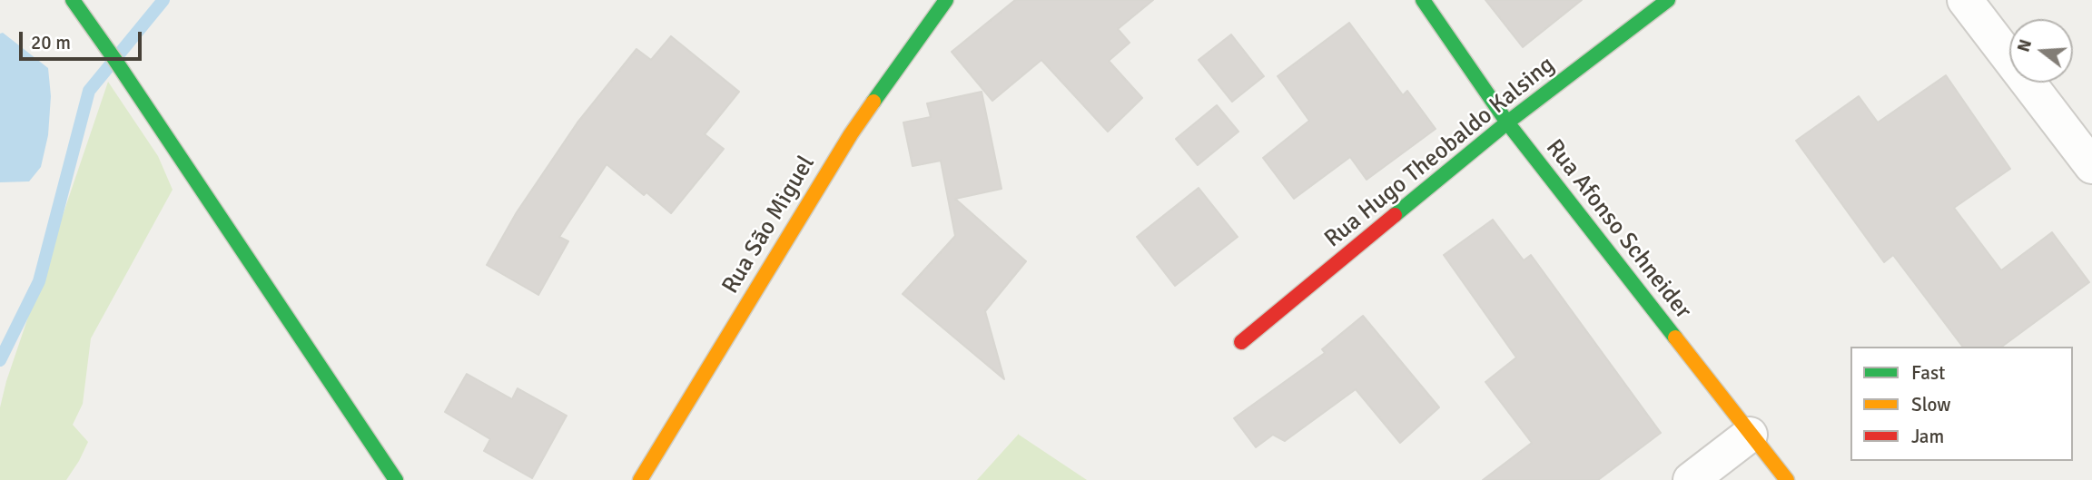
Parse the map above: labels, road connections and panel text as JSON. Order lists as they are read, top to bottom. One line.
{"streets":{"street":["Rua Hugo Theobaldo Kalsing","Rua São Miguel","Rua Afonso Schneider"]},"crossings":[["Rua Hugo Theobaldo Kalsing","Rua Afonso Schneider"]],"legend":["Fast","Slow","Jam"],"scale_bar":"20 m","north":"left"}
